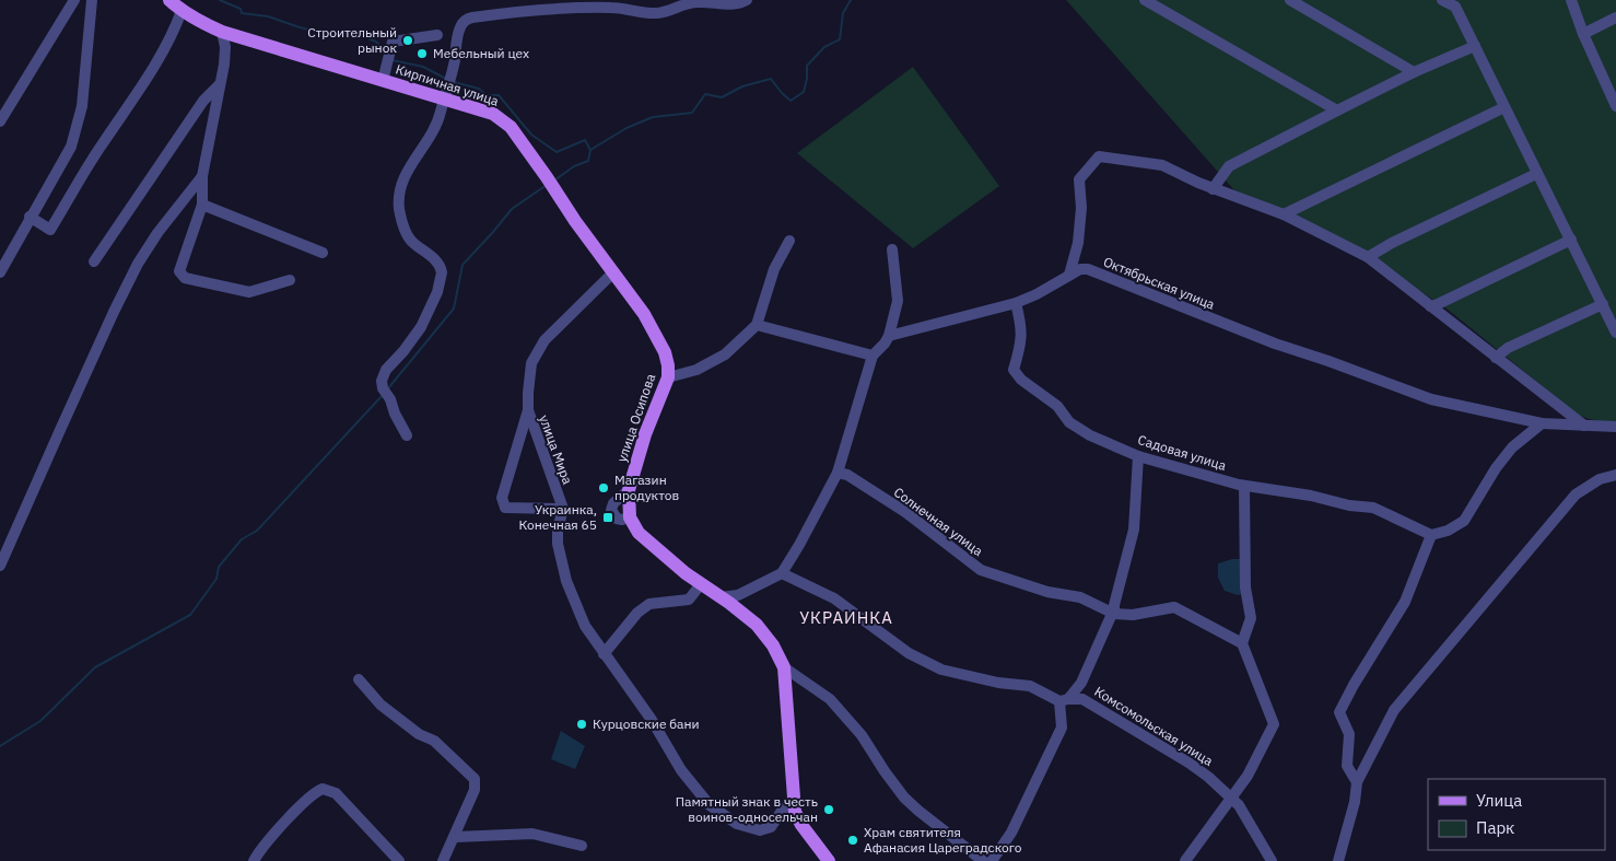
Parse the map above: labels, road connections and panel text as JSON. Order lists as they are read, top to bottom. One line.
{"streets":{"main road":["Кирпичная улица","улица Осипова"],"street":["Октябрьская улица","улица Мира","Садовая улица","Солнечная улица","Комсомольская улица"]},"crossings":[["Кирпичная улица","улица Осипова"],["Октябрьская улица","Садовая улица"],["улица Осипова","улица Мира"]],"districts":["УКРАИНКА"],"places":{"other":["Строительный рынок","Мебельный цех","Магазин продуктов","Курцовские бани","Памятный знак в честь воинов-односельчан","Храм святителя Афанасия Цареградского"],"transit":["Украинка, Конечная 65"]},"legend":["Улица","Парк"]}
